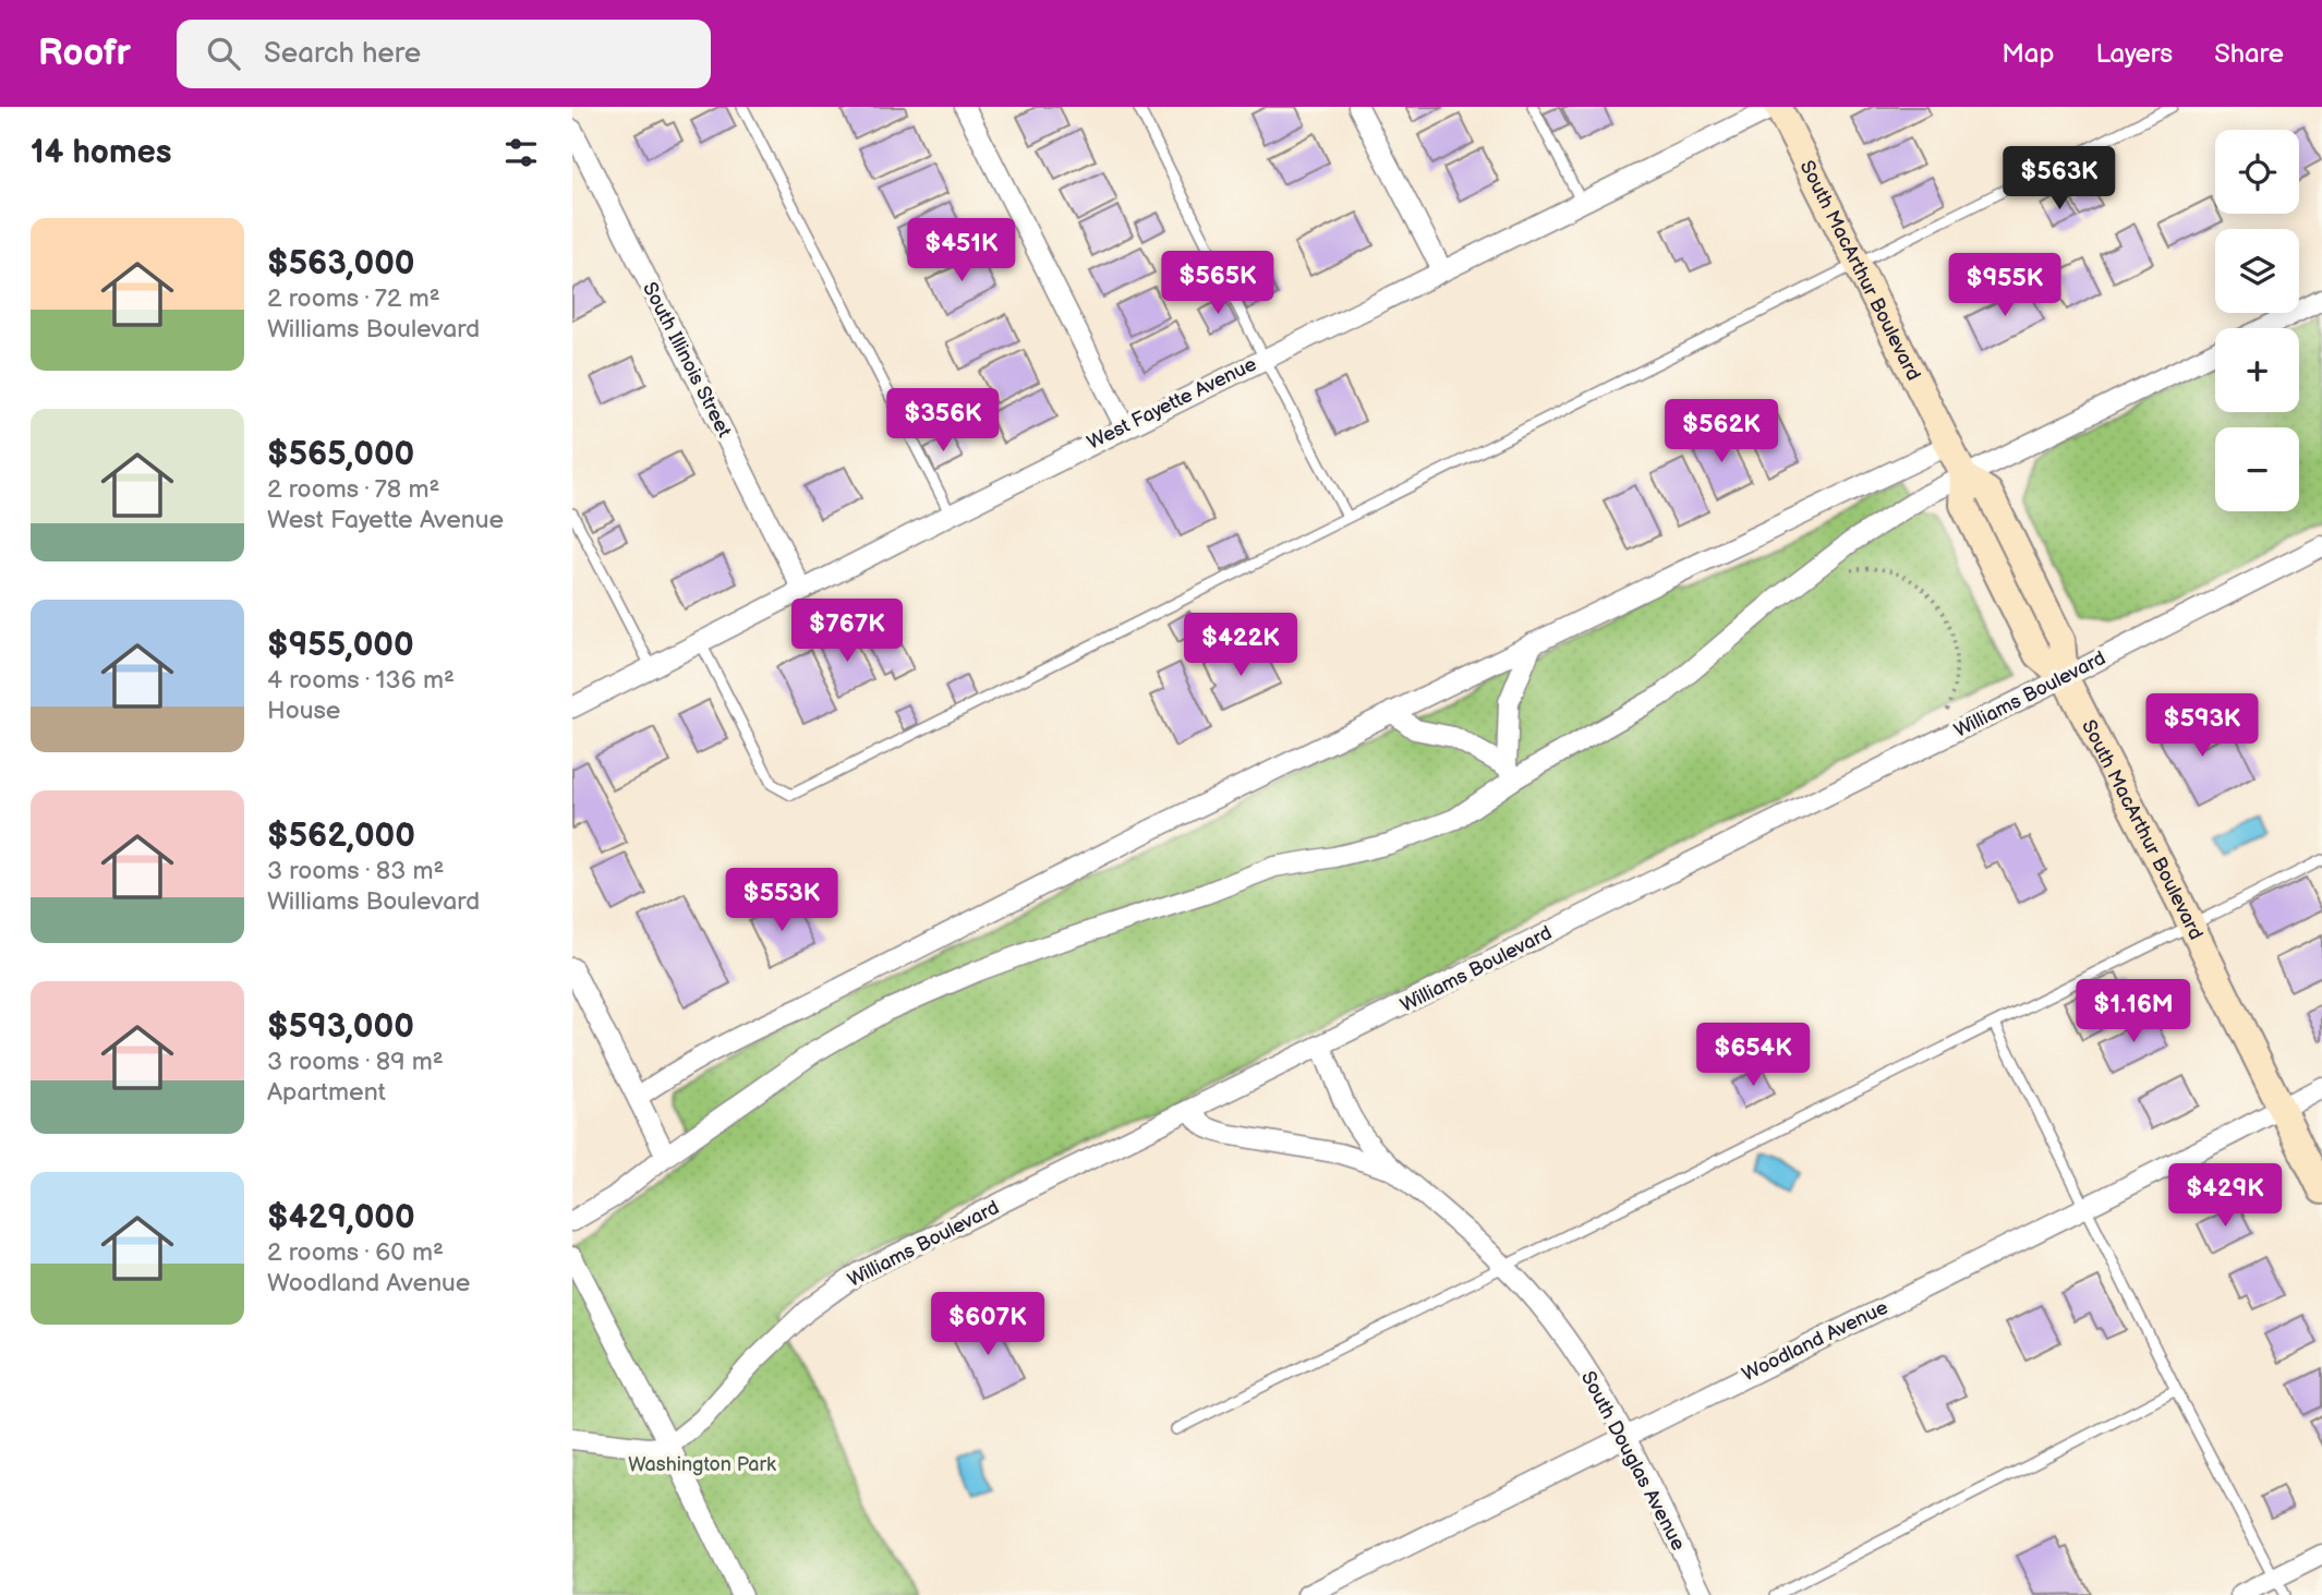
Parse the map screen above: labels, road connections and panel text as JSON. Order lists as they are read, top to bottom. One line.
{"streets":{"main road":["South MacArthur Boulevard"],"street":["South Illinois Street","West Fayette Avenue","Williams Boulevard","Woodland Avenue","South Douglas Avenue"]},"crossings":[["South MacArthur Boulevard","West Fayette Avenue"],["South MacArthur Boulevard","Williams Boulevard"],["South MacArthur Boulevard","Woodland Avenue"],["South Illinois Street","West Fayette Avenue"],["Williams Boulevard","South Douglas Avenue"],["Woodland Avenue","South Douglas Avenue"]],"parks":["Washington Park"],"page":{"header":"Roofr","search":"Search here","nav":["Map","Layers","Share"],"heading":"14 homes","map_buttons":["+","−"],"price":["$563K","$451K","$565K","$955K","$356K","$562K","$767K","$422K","$593K","$553K","$1.16M","$654K","$429K","$607K"],"list":[{"name":"$563,000","note":"2 rooms · 72 m² · Williams Boulevard"},{"name":"$565,000","note":"2 rooms · 78 m² · West Fayette Avenue"},{"name":"$955,000","note":"4 rooms · 136 m² · House"},{"name":"$562,000","note":"3 rooms · 83 m² · Williams Boulevard"},{"name":"$593,000","note":"3 rooms · 89 m² · Apartment"},{"name":"$429,000","note":"2 rooms · 60 m² · Woodland Avenue"}]}}
